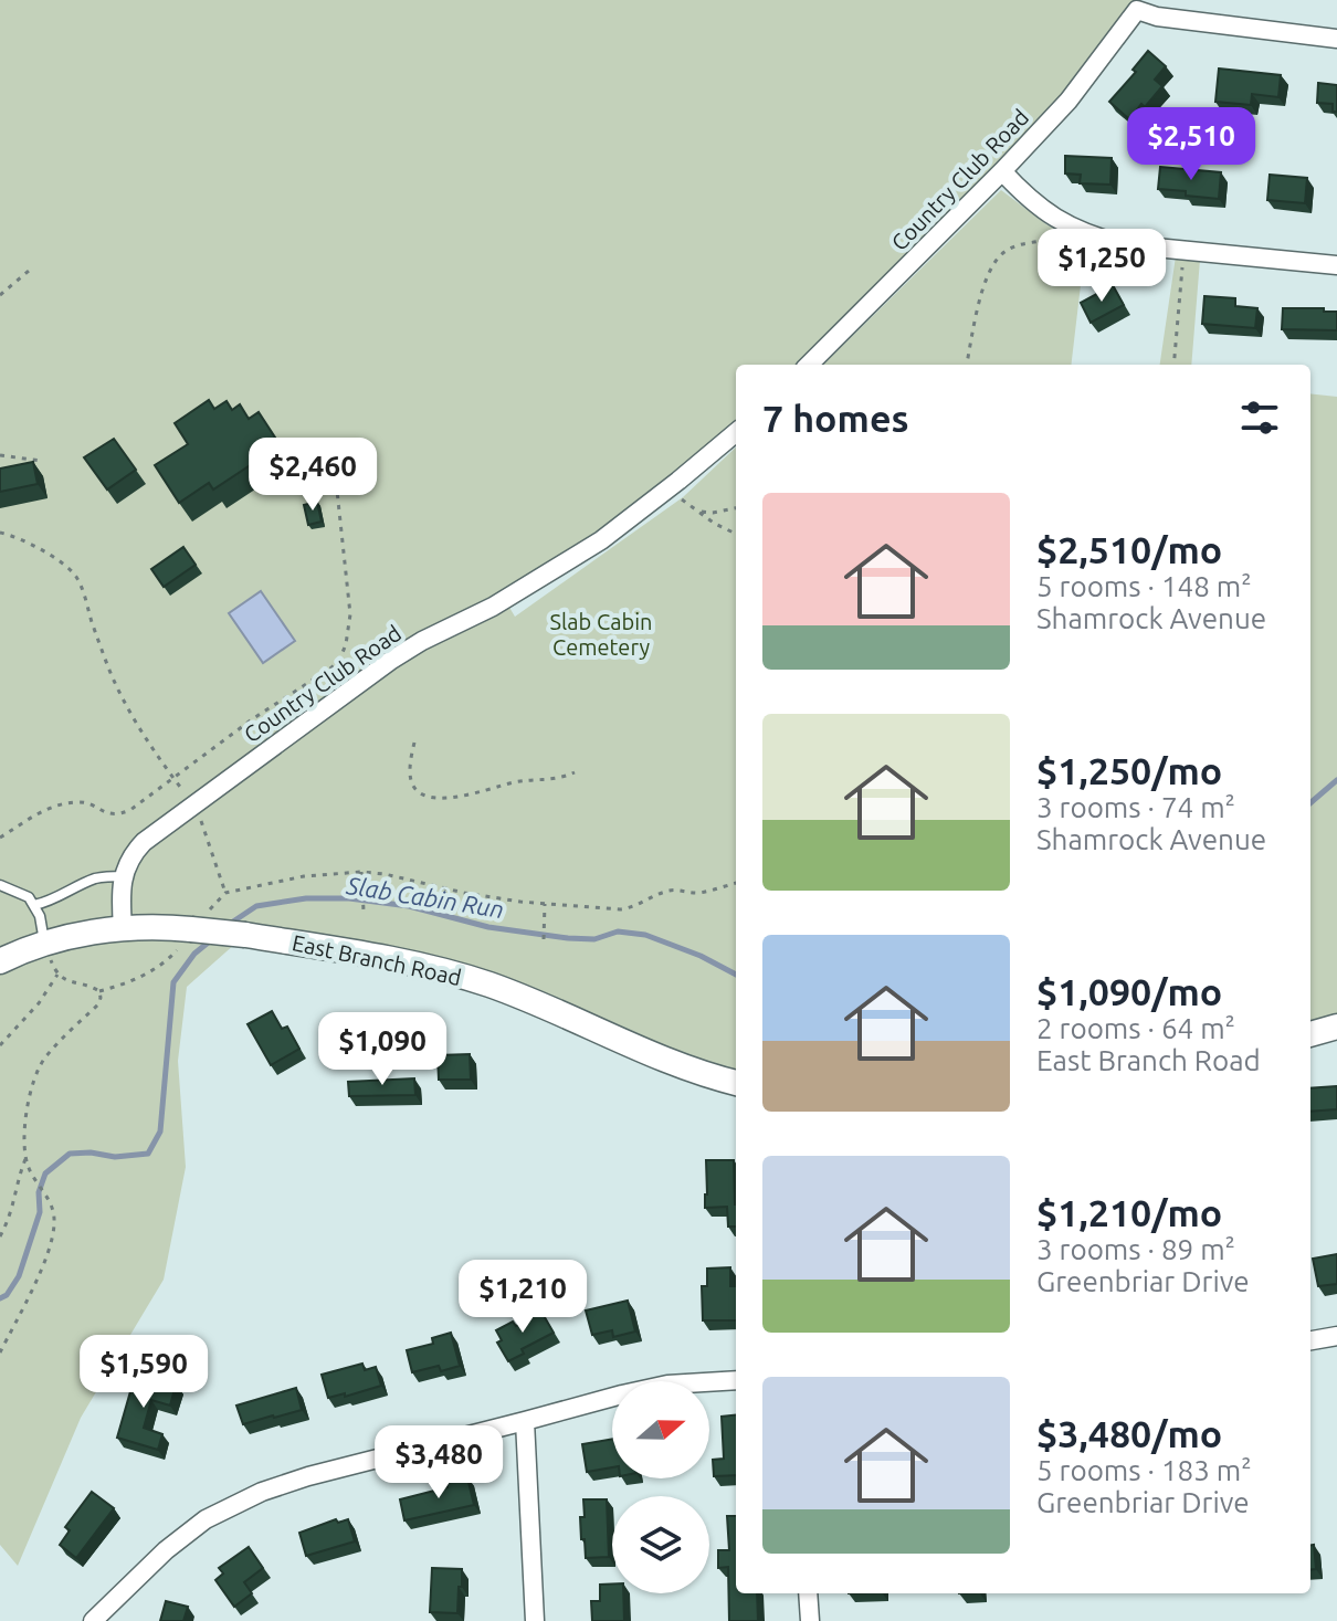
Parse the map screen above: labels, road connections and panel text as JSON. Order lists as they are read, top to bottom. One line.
{"streets":{"main road":["East Branch Road"],"street":["Country Club Road"]},"water":["Slab Cabin Run"],"parks":["Slab Cabin Cemetery"],"north":"right","page":{"price":["$2,510","$1,250","$2,460","$1,090","$1,210","$1,590","$3,480"],"heading":"7 homes","list":[{"name":"$2,510/mo","note":"5 rooms · 148 m² · Shamrock Avenue"},{"name":"$1,250/mo","note":"3 rooms · 74 m² · Shamrock Avenue"},{"name":"$1,090/mo","note":"2 rooms · 64 m² · East Branch Road"},{"name":"$1,210/mo","note":"3 rooms · 89 m² · Greenbriar Drive"},{"name":"$3,480/mo","note":"5 rooms · 183 m² · Greenbriar Drive"}]}}
